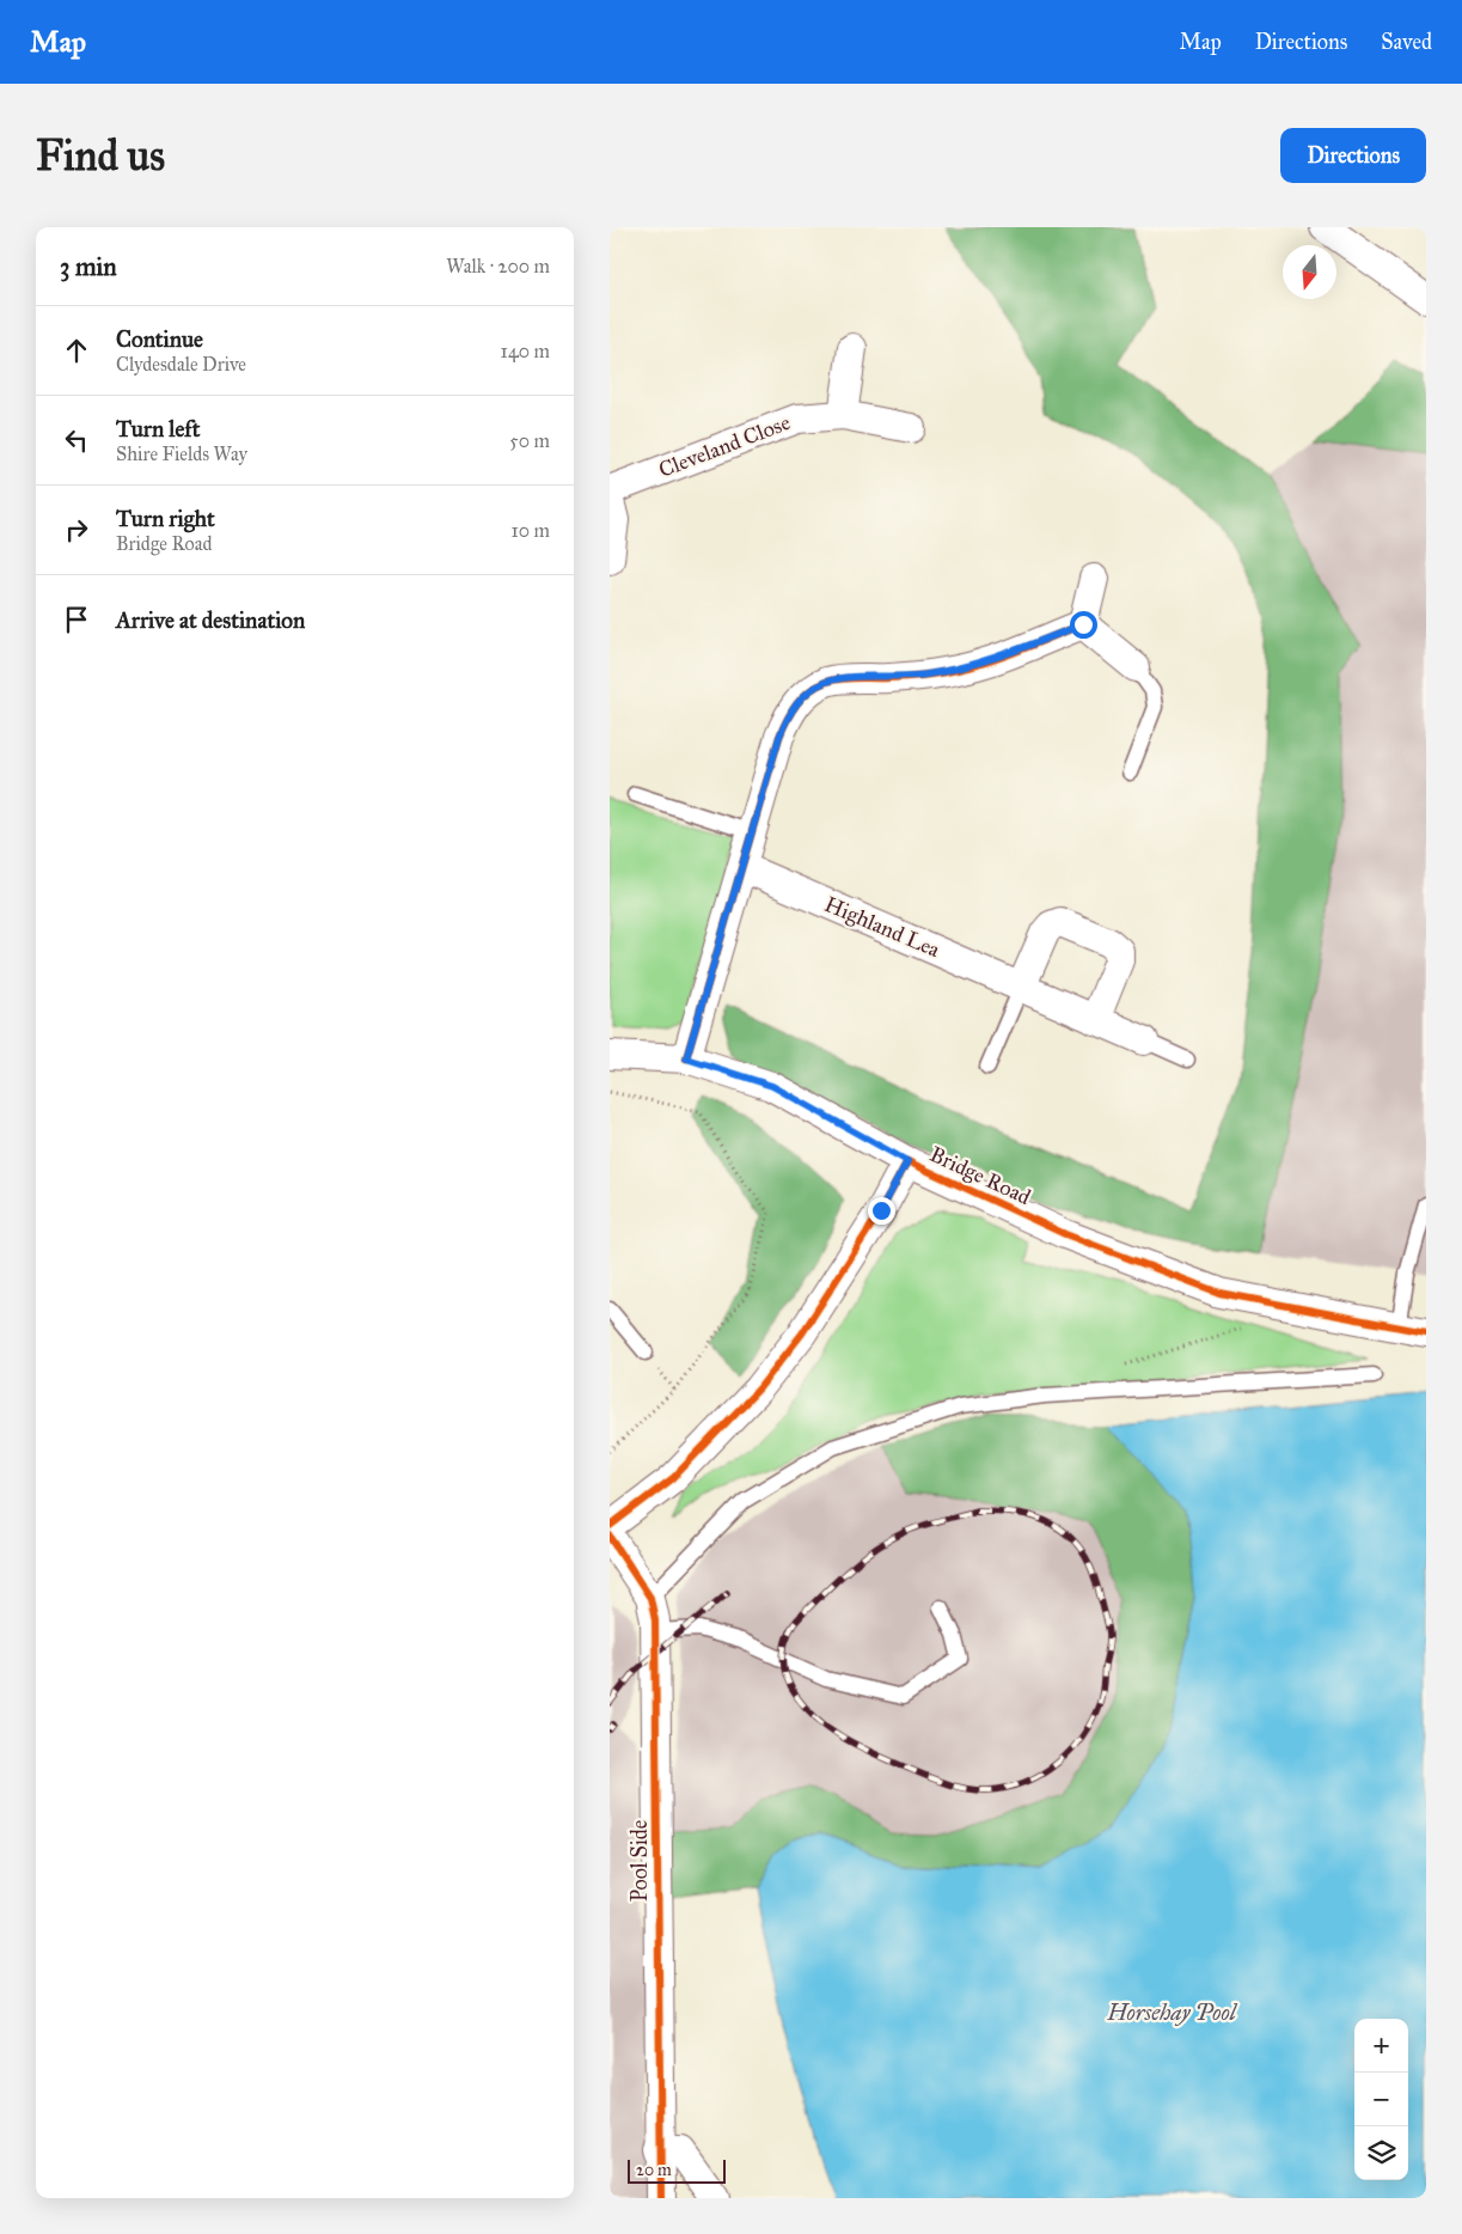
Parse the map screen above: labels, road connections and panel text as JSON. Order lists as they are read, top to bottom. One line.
{"streets":{"street":["Cleveland Close","Highland Lea","Bridge Road","Pool Side"]},"water":["Horsehay Pool"],"scale_bar":"20 m","north":"bottom","page":{"header":"Map","nav":["Map","Directions","Saved"],"buttons":"Directions","title":"Find us","heading":["3 min","Walk · 200 m"],"list":[["Continue","Clydesdale Drive","140 m"],["Turn left","Shire Fields Way","50 m"],["Turn right","Bridge Road","10 m"],"Arrive at destination"],"map_buttons":["+","−"],"scale":"20 m"}}
